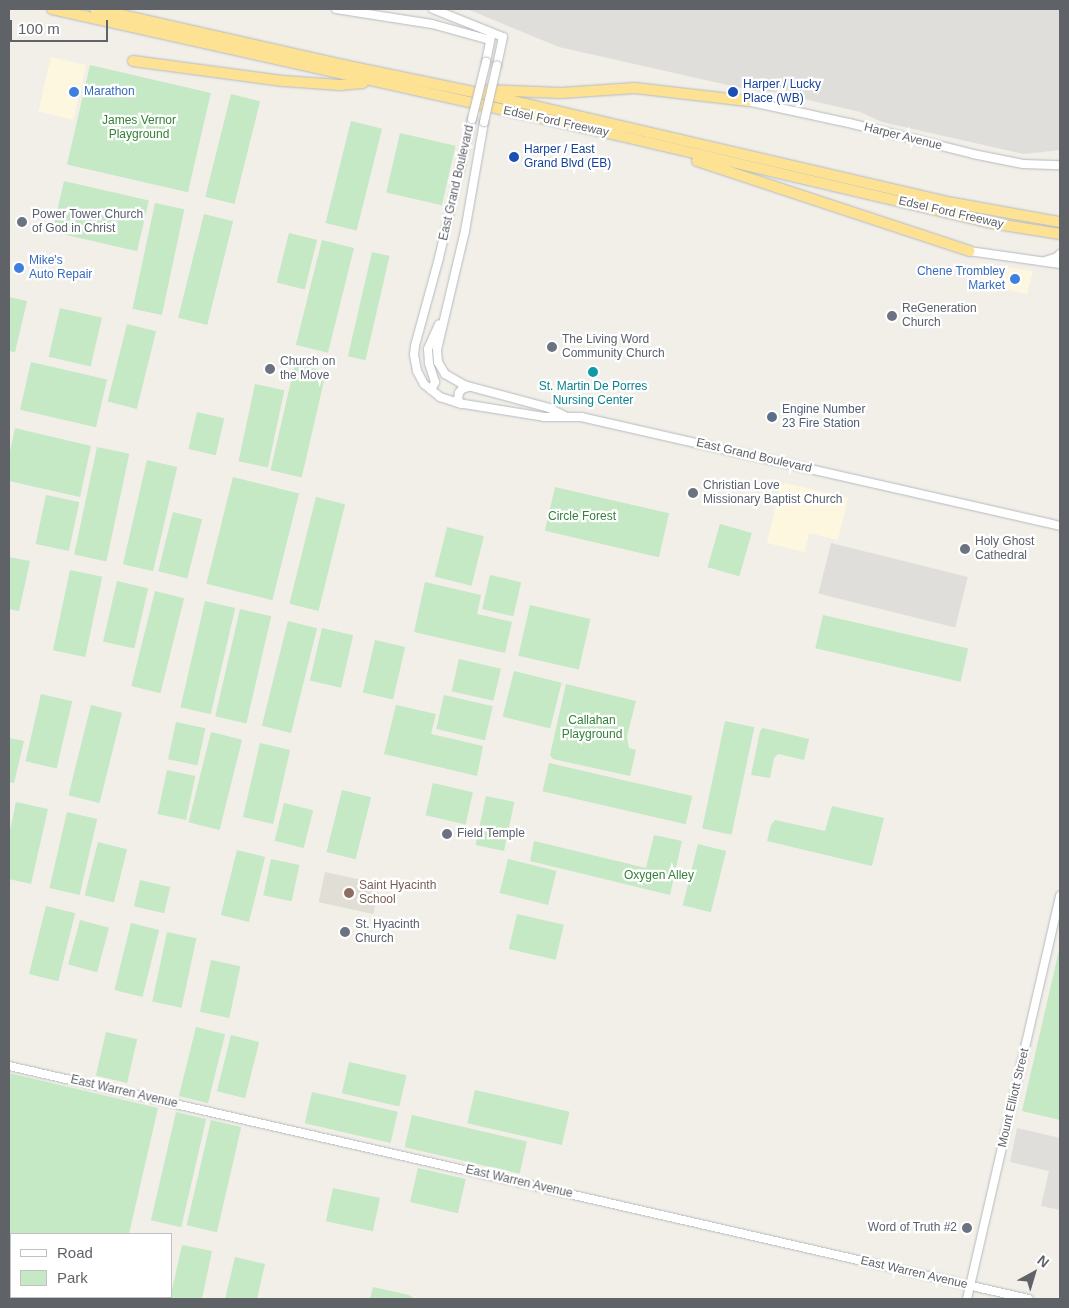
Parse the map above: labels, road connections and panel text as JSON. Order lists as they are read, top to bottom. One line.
{"streets":{"highway":["Edsel Ford Freeway"],"main road":["Harper Avenue","East Grand Boulevard","East Warren Avenue","Mount Elliott Street"]},"crossings":[["East Warren Avenue","Mount Elliott Street"]],"parks":["James Vernor Playground","Circle Forest","Callahan Playground","Oxygen Alley"],"places":["Marathon","Harper / Lucky Place (WB)","Harper / East Grand Blvd (EB)","Power Tower Church of God in Christ","Mike's Auto Repair","Chene Trombley Market","ReGeneration Church","The Living Word Community Church","Church on the Move","St. Martin De Porres Nursing Center","Engine Number 23 Fire Station","Christian Love Missionary Baptist Church","Holy Ghost Cathedral","Field Temple","Saint Hyacinth School","St. Hyacinth Church","Word of Truth #2"],"legend":["Road","Park"],"scale_bar":"100 m","north":"top right"}
